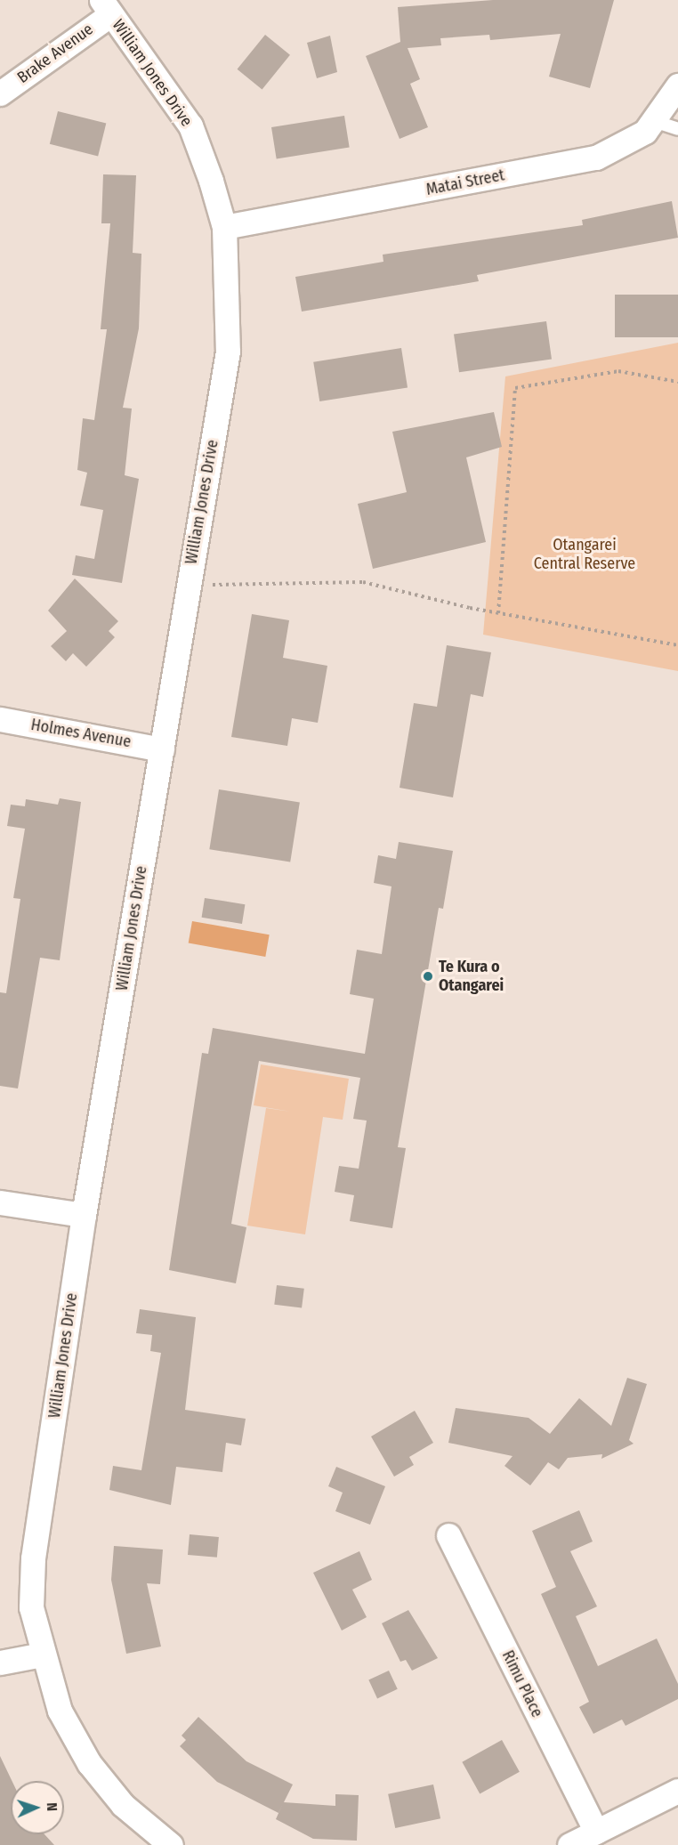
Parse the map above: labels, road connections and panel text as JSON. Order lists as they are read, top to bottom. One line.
{"streets":{"street":["Brake Avenue","William Jones Drive","Matai Street","Holmes Avenue","Rimu Place"]},"crossings":[["Brake Avenue","William Jones Drive"],["William Jones Drive","Matai Street"],["William Jones Drive","Holmes Avenue"]],"parks":["Otangarei Central Reserve"],"places":["Te Kura o Otangarei"],"north":"right"}
